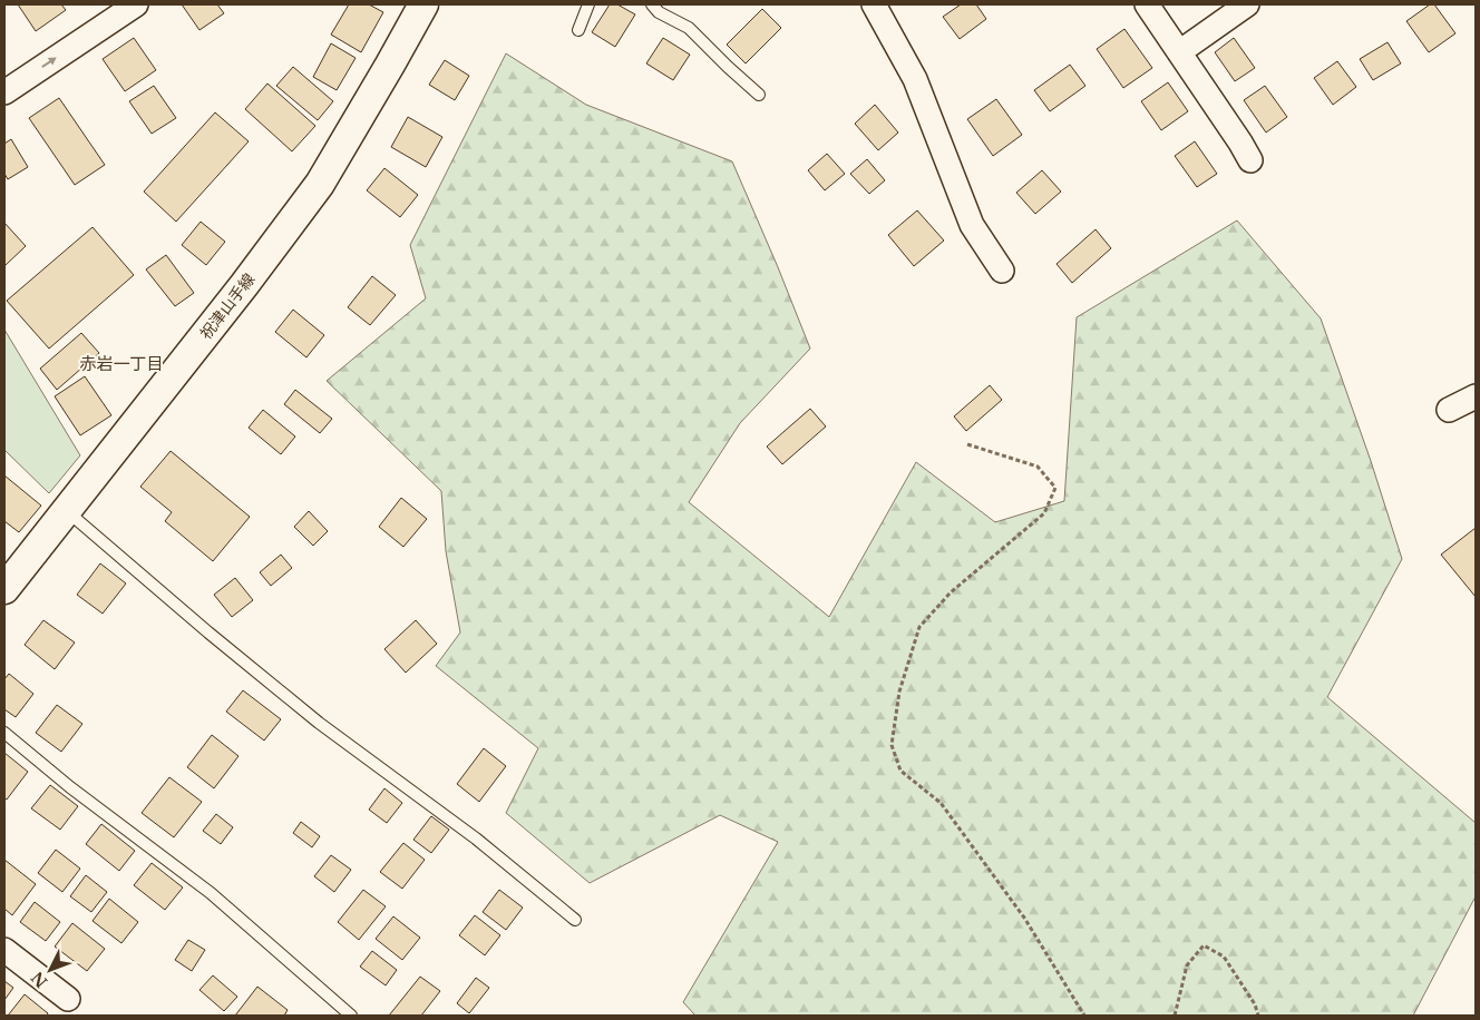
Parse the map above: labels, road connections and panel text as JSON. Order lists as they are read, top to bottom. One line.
{"streets":{"street":["祝津山手線"]},"districts":["赤岩一丁目"],"north":"bottom left"}
